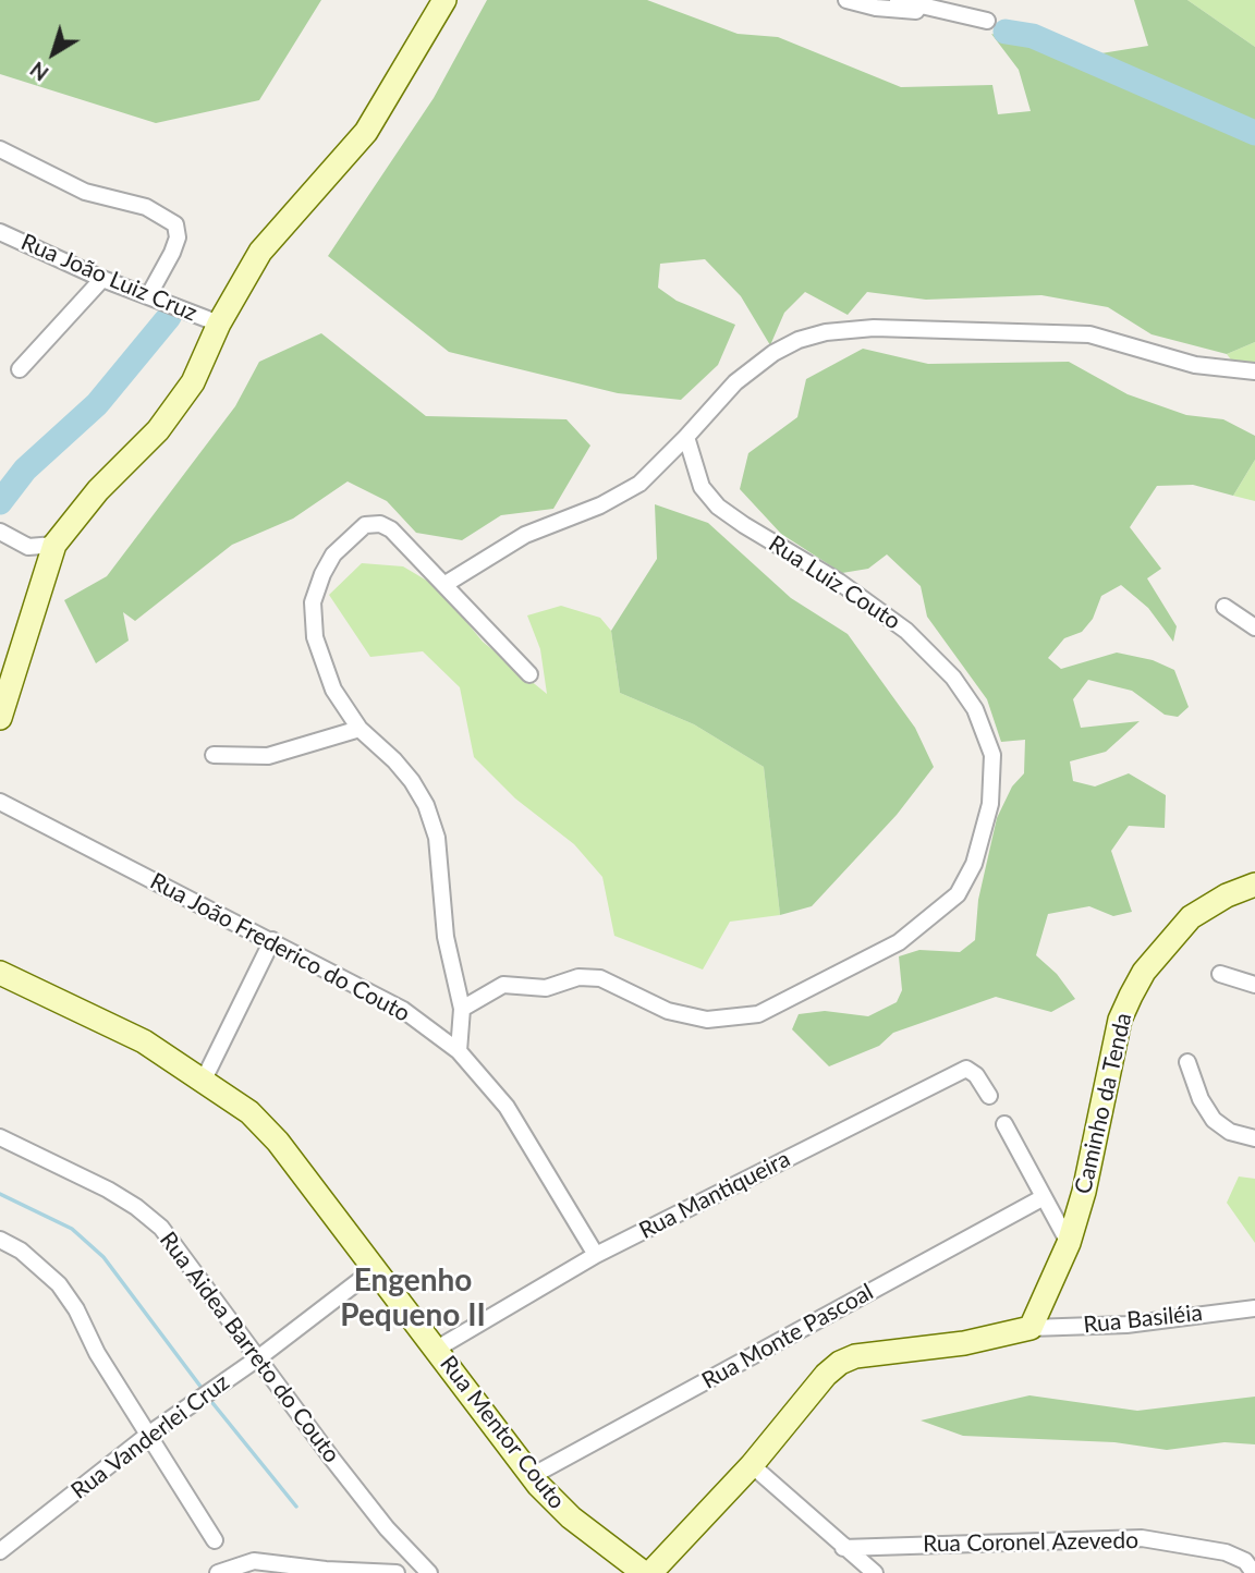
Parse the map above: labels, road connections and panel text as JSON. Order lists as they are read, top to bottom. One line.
{"streets":{"street":["Rua João Luiz Cruz","Rua Luiz Couto","Rua João Frederico do Couto","Caminho da Tenda","Rua Mantiqueira","Rua Basiléia","Rua Monte Pascoal","Rua Aidea Barreto do Couto","Rua Mentor Couto","Rua Vanderlei Cruz","Rua Coronel Azevedo"]},"crossings":[["Rua João Frederico do Couto","Rua Mantiqueira"],["Caminho da Tenda","Rua Basiléia"],["Rua Mantiqueira","Rua Mentor Couto"],["Rua Monte Pascoal","Rua Mentor Couto"],["Rua Aidea Barreto do Couto","Rua Vanderlei Cruz"],["Rua Mentor Couto","Rua Vanderlei Cruz"]],"districts":["Engenho Pequeno II"],"north":"bottom left"}
